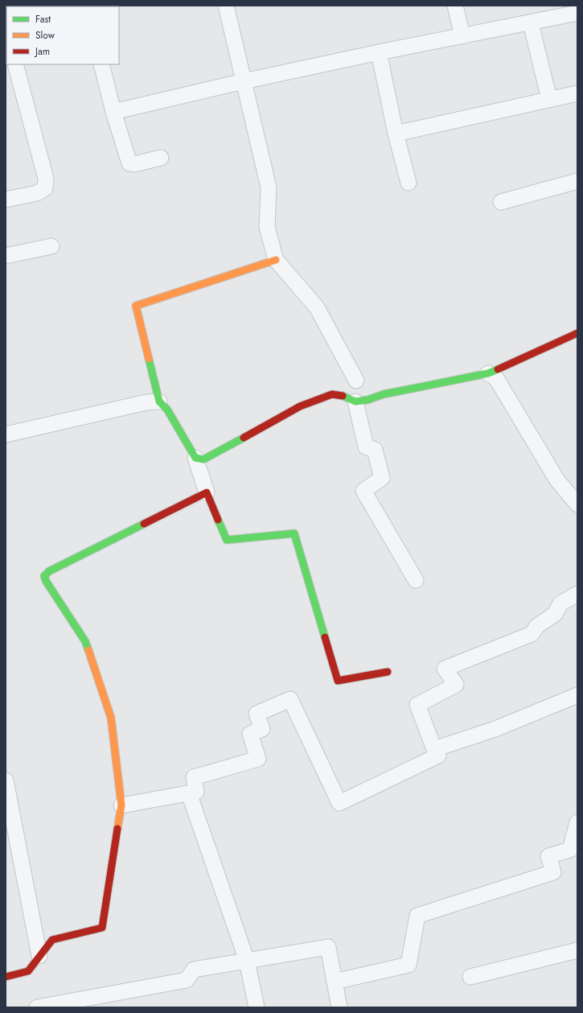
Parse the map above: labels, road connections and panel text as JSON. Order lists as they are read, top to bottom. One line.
{"legend":["Fast","Slow","Jam"]}
